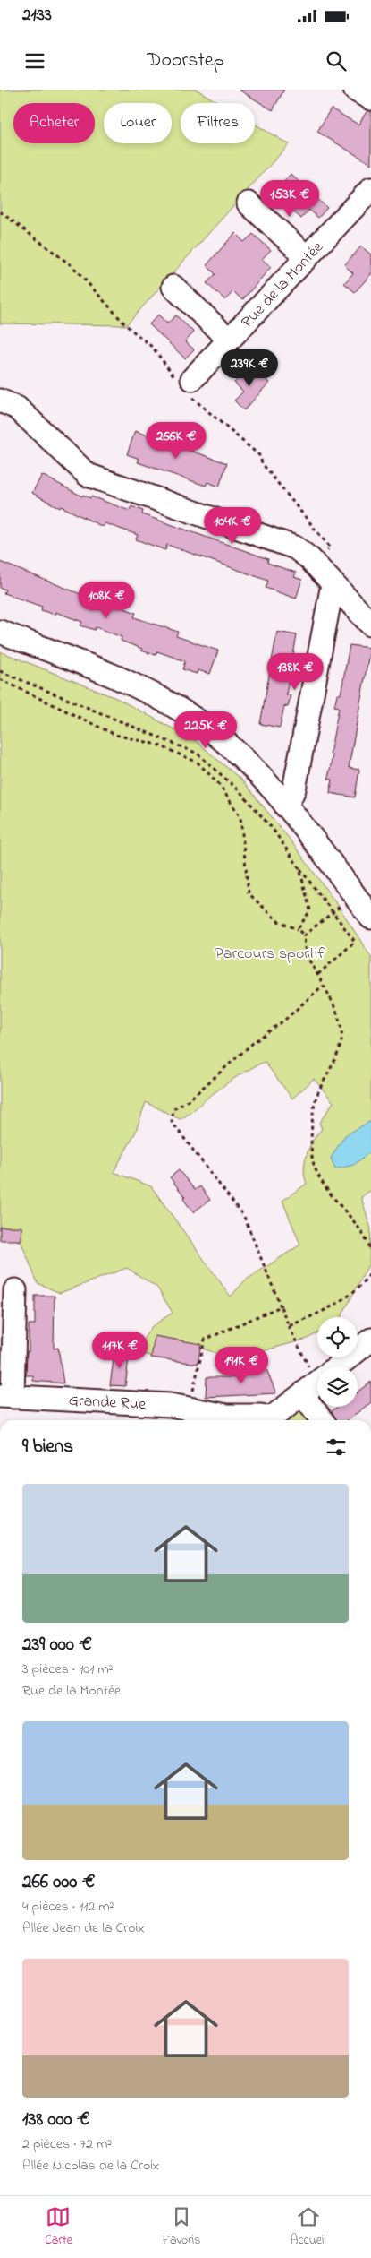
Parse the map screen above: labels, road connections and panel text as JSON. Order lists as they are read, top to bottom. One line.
{"streets":{"street":["Rue de la Montée","Grande Rue"]},"parks":["Parcours sportif"],"page":{"status":"21:33","header":"Doorstep","chip":["Acheter","Louer","Filtres"],"price":["153K €","239K €","266K €","104K €","108K €","138K €","225K €","117K €","191K €"],"heading":"9 biens","list":[{"name":"239 000 €","note":"3 pièces · 101 m² · Rue de la Montée"},{"name":"266 000 €","note":"4 pièces · 112 m² · Allée Jean de la Croix"},{"name":"138 000 €","note":"2 pièces · 72 m² · Allée Nicolas de la Croix"}],"tabs":["Carte","Favoris","Accueil"]}}
